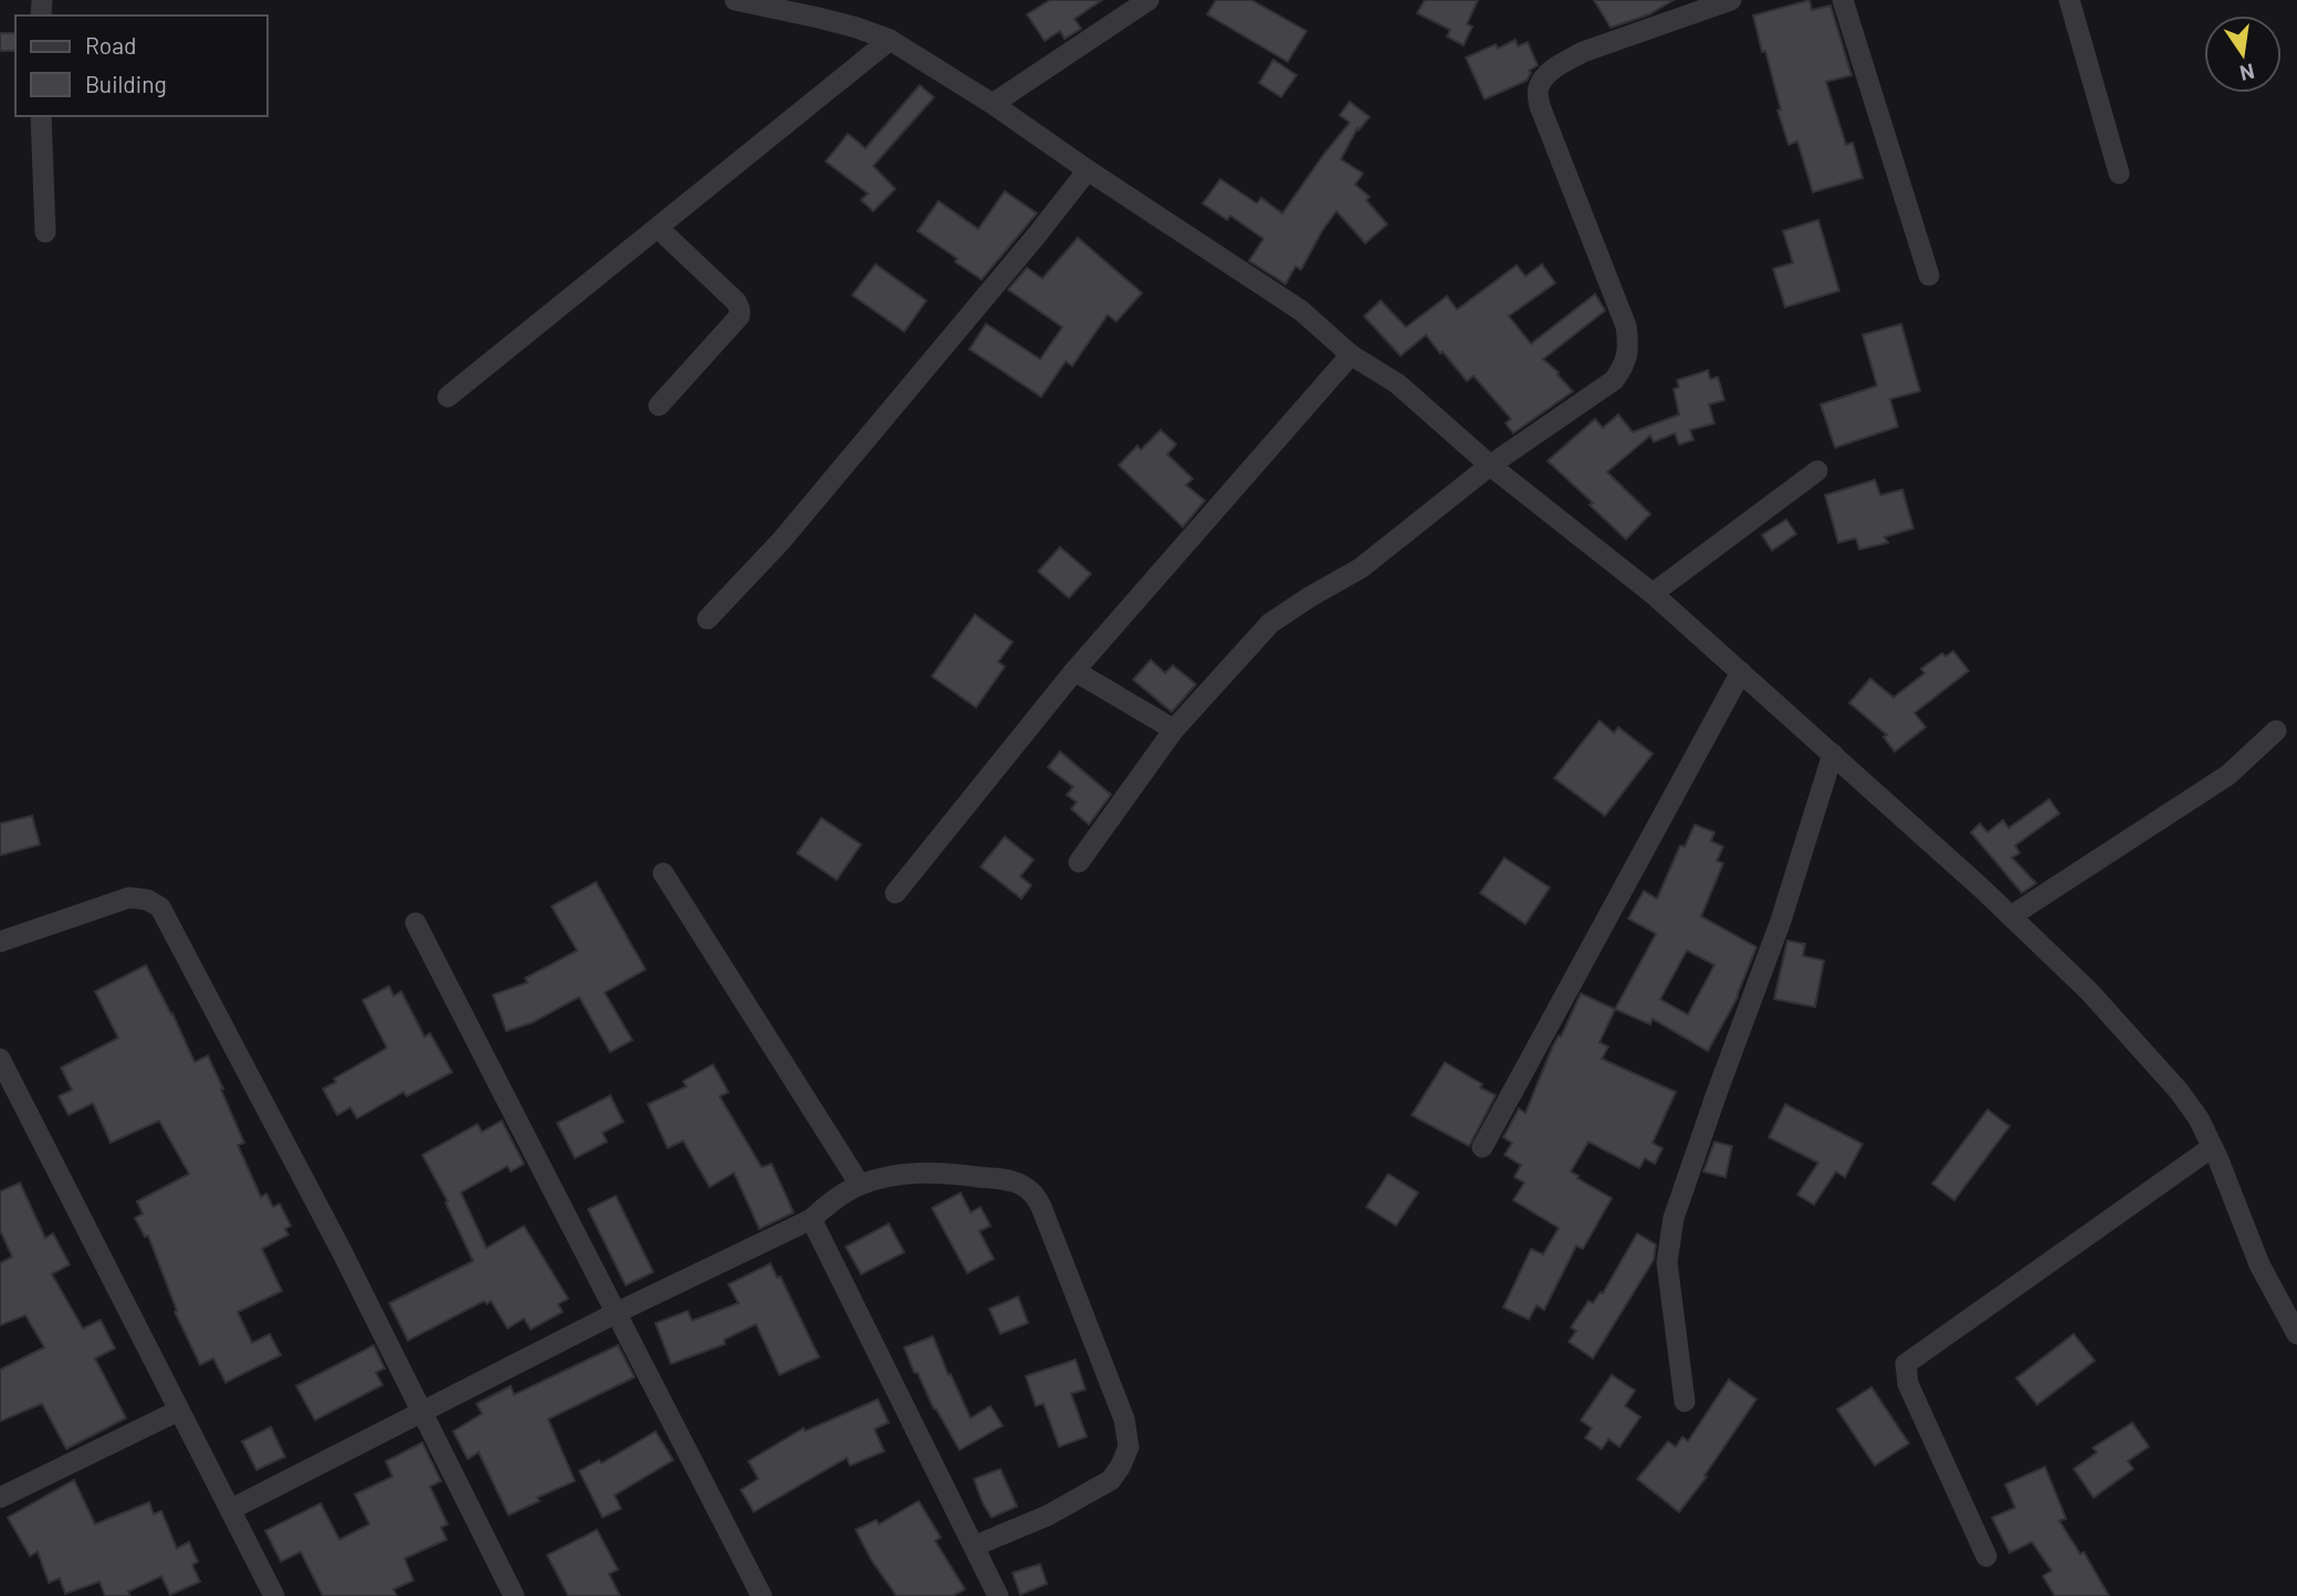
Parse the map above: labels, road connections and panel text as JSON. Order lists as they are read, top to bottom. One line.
{"legend":["Road","Building"],"north":"bottom"}
